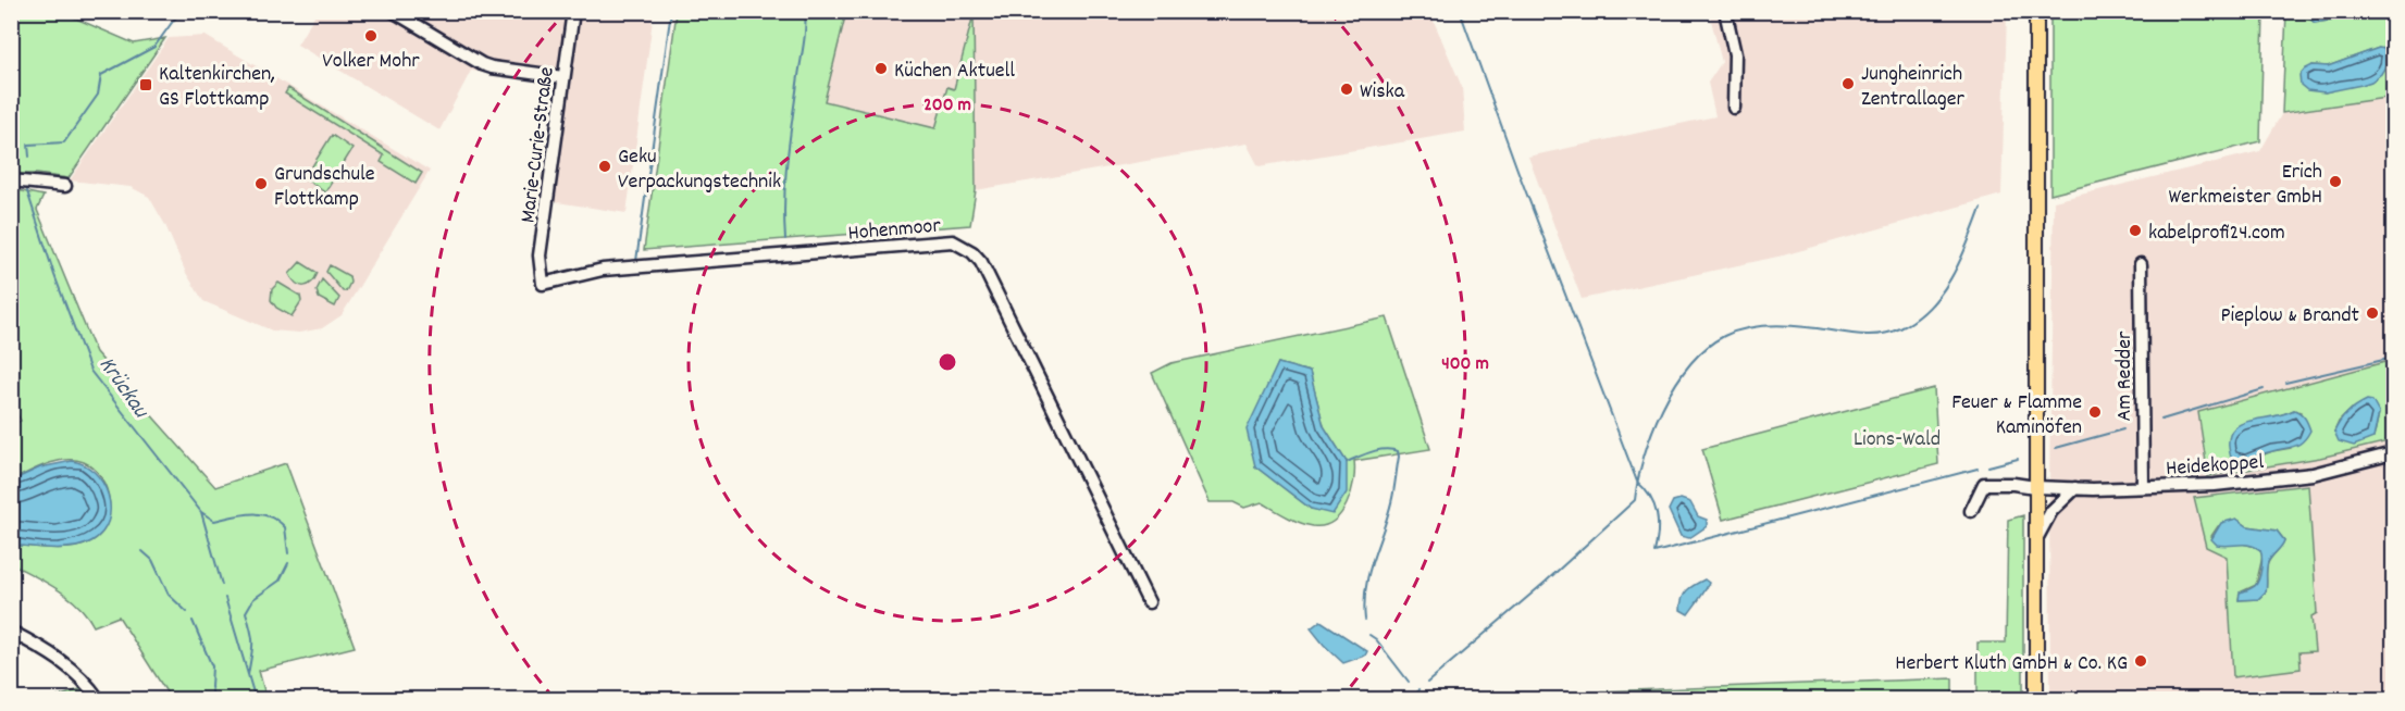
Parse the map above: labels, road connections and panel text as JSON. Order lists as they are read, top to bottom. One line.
{"streets":{"street":["Marie-Curie-Straße","Hohenmoor","Am Redder","Heidekoppel"]},"crossings":[["Marie-Curie-Straße","Hohenmoor"],["Am Redder","Heidekoppel"]],"water":["Krückau"],"parks":["Lions-Wald"],"places":{"other":["Volker Mohr","Küchen Aktuell","Jungheinrich Zentrallager","Wiska","Geku Verpackungstechnik","Erich Werkmeister GmbH","Grundschule Flottkamp","kabelprofi24.com","Pieplow & Brandt","Feuer & Flamme Kaminöfen","Herbert Kluth GmbH & Co. KG"],"transit":["Kaltenkirchen, GS Flottkamp"]},"rings":["200 m","400 m"]}
